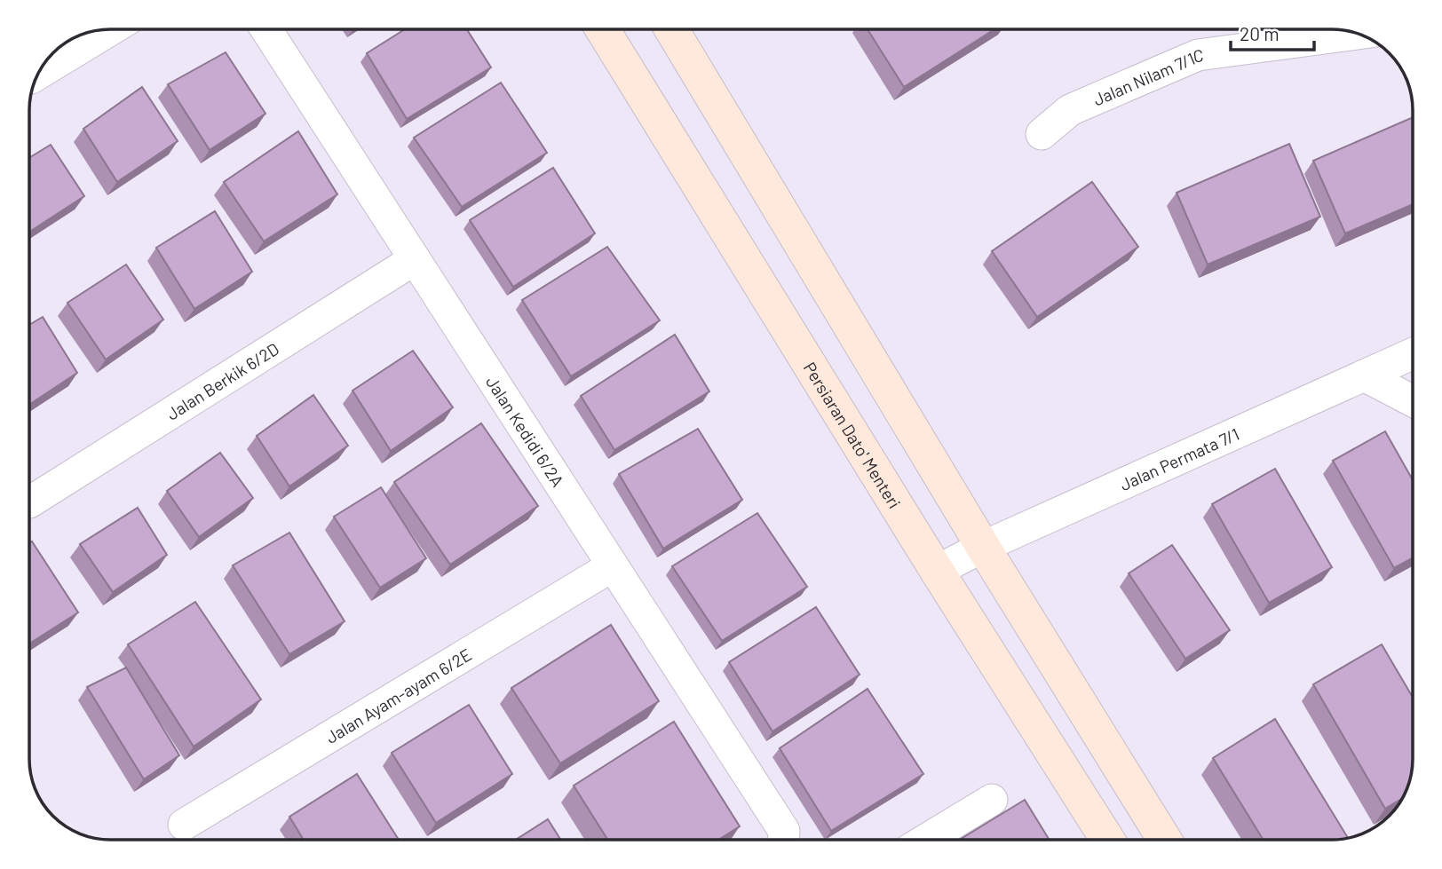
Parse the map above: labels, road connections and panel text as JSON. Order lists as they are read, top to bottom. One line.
{"streets":{"main road":["Persiaran Dato' Menteri"],"street":["Jalan Nilam 7/1C","Jalan Berkik 6/2D","Jalan Kedidi 6/2A","Jalan Permata 7/1","Jalan Ayam-ayam 6/2E"]},"crossings":[["Jalan Berkik 6/2D","Jalan Kedidi 6/2A"],["Jalan Kedidi 6/2A","Jalan Ayam-ayam 6/2E"],["Persiaran Dato' Menteri","Jalan Permata 7/1"]],"scale_bar":"20 m"}
